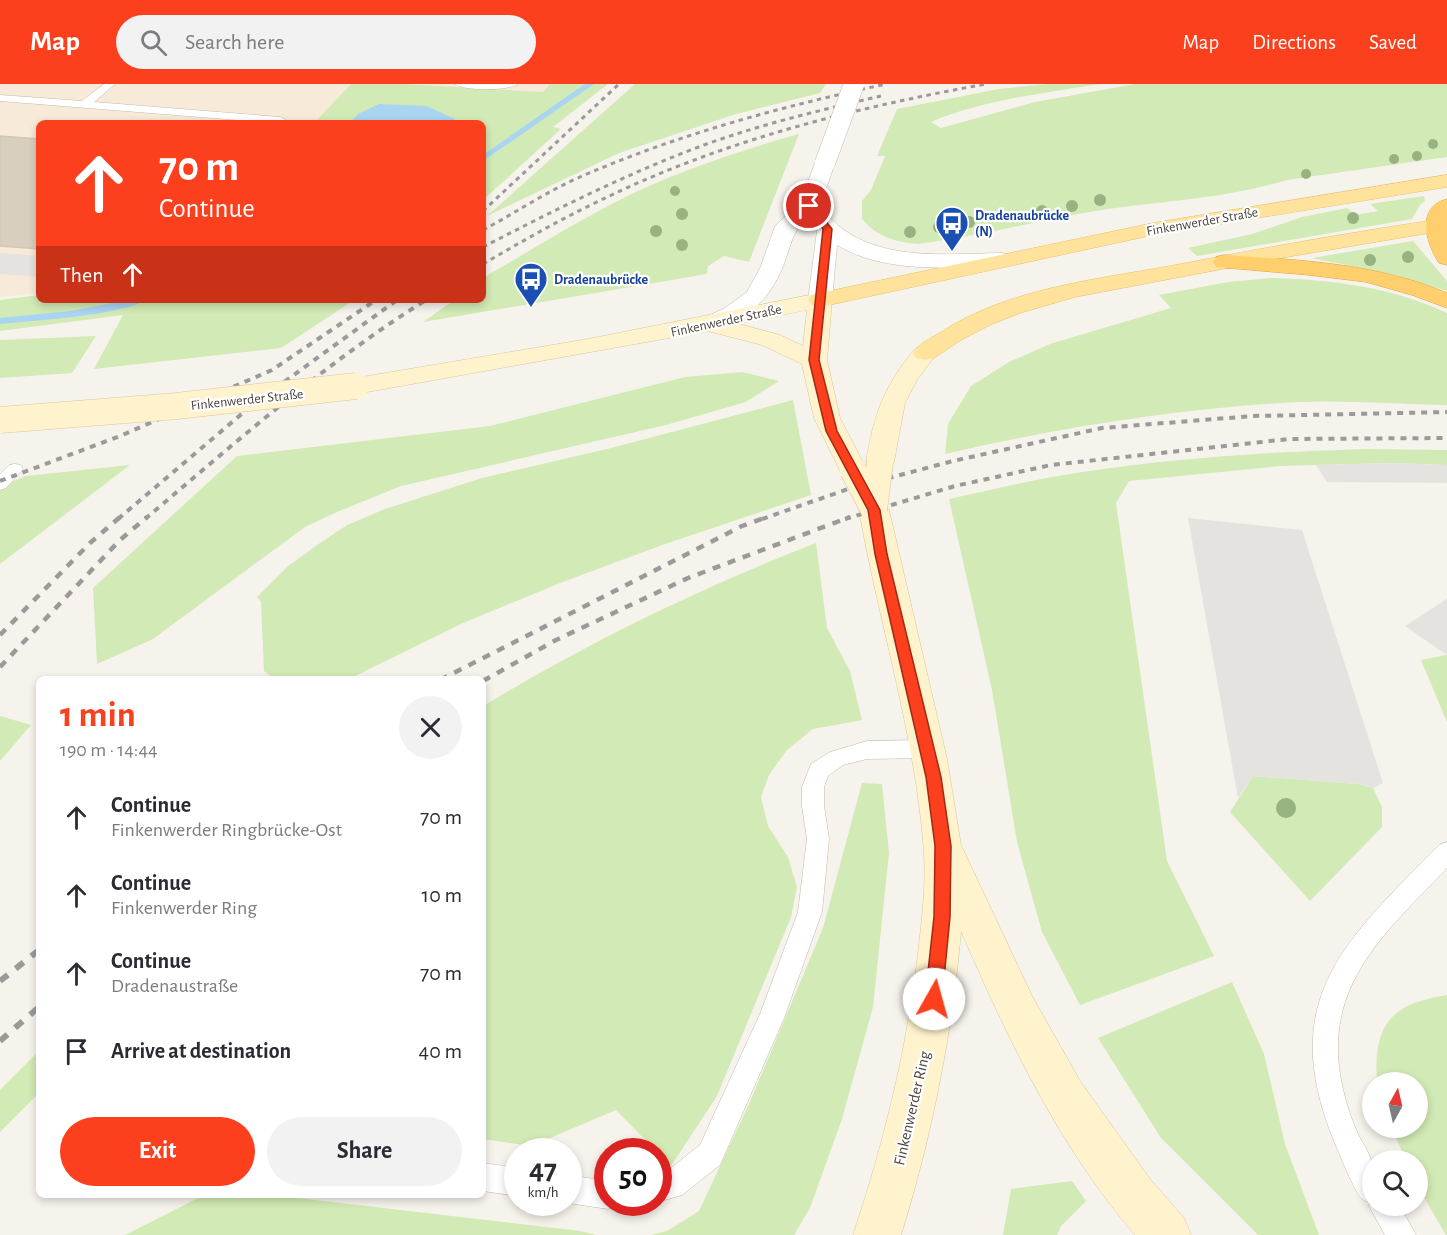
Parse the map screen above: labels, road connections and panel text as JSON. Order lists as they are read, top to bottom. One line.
{"streets":{"main road":["Finkenwerder Straße","Finkenwerder Ring"]},"places":{"bus stop":["Dradenaubrücke (N)","Dradenaubrücke"]},"north":"top","page":{"header":"Map","search":"Search here","nav":["Map","Directions","Saved"],"turn":["70 m","Continue"],"then":"Then","heading":["1 min","190 m · 14:44"],"list":[{"name":"Continue","note":"Finkenwerder Ringbrücke-Ost","value":"70 m"},{"name":"Continue","note":"Finkenwerder Ring","value":"10 m"},{"name":"Continue","note":"Dradenaustraße","value":"70 m"},{"name":"Arrive at destination","value":"40 m"}],"buttons":["Exit","Share"],"speed":"47 km/h","limit":"50"}}
